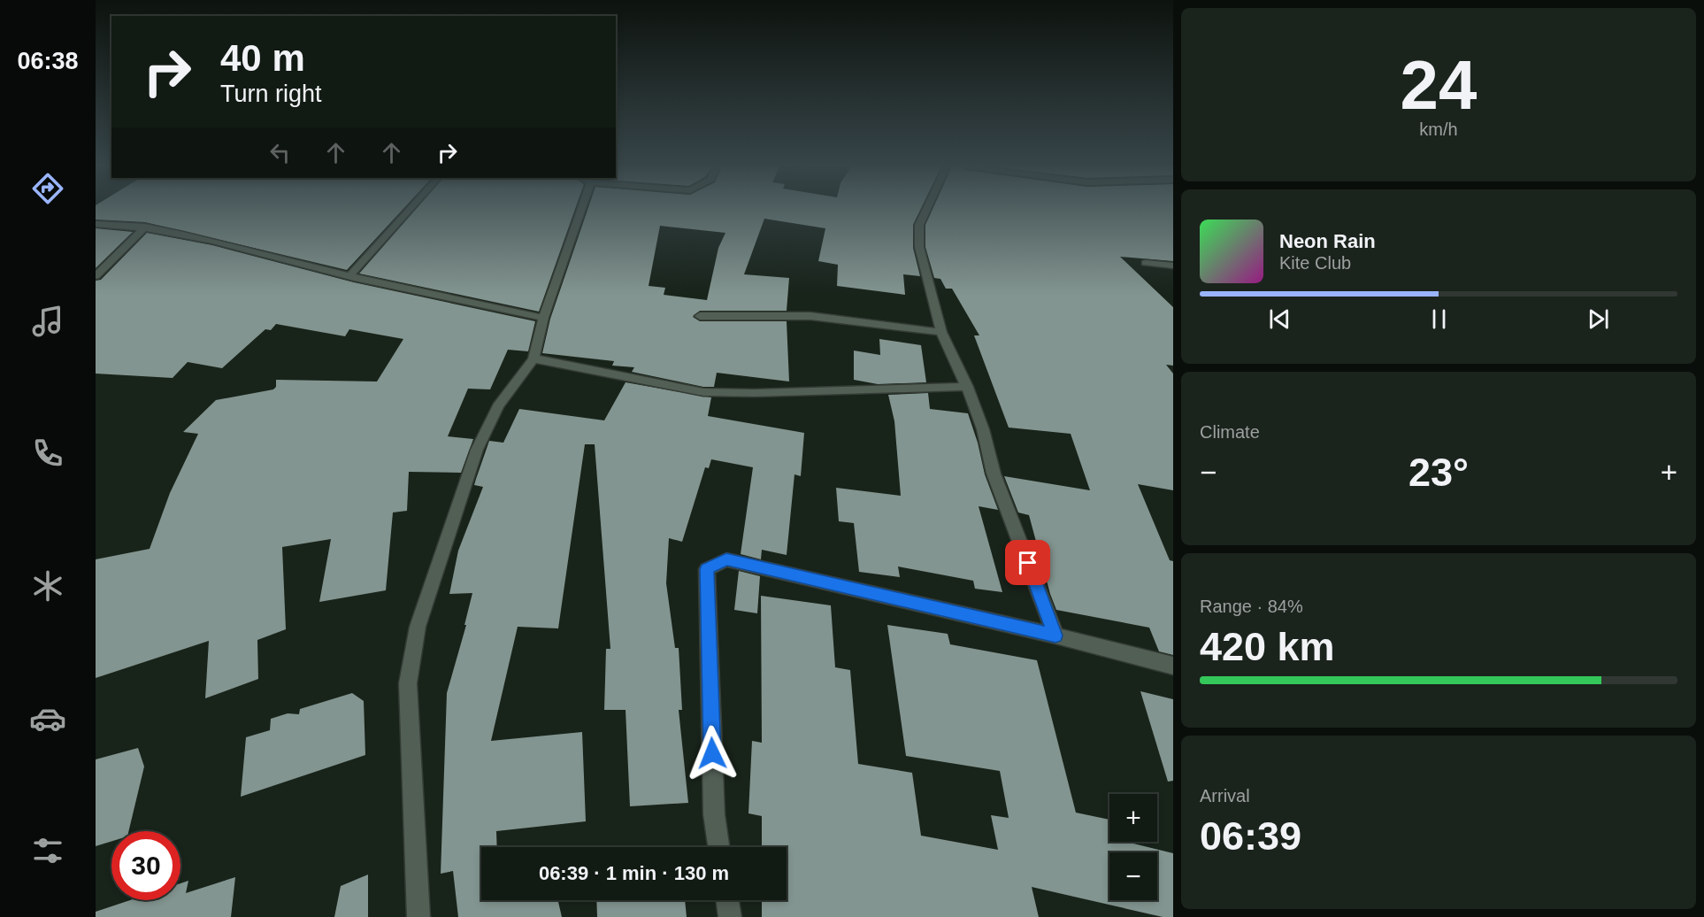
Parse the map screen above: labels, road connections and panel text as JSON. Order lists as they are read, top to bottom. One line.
{"page":{"tabs":"06:38","tile":[["24","km/h"],"Climate",["Range · 84%","420 km"],["Arrival","06:39"]],"turn":["40 m","Turn right"],"song":["Neon Rain","Kite Club"],"heat":["−","23°","+"],"map_buttons":["+","−"],"limit":"30","trip":"06:39 · 1 min · 130 m"}}
